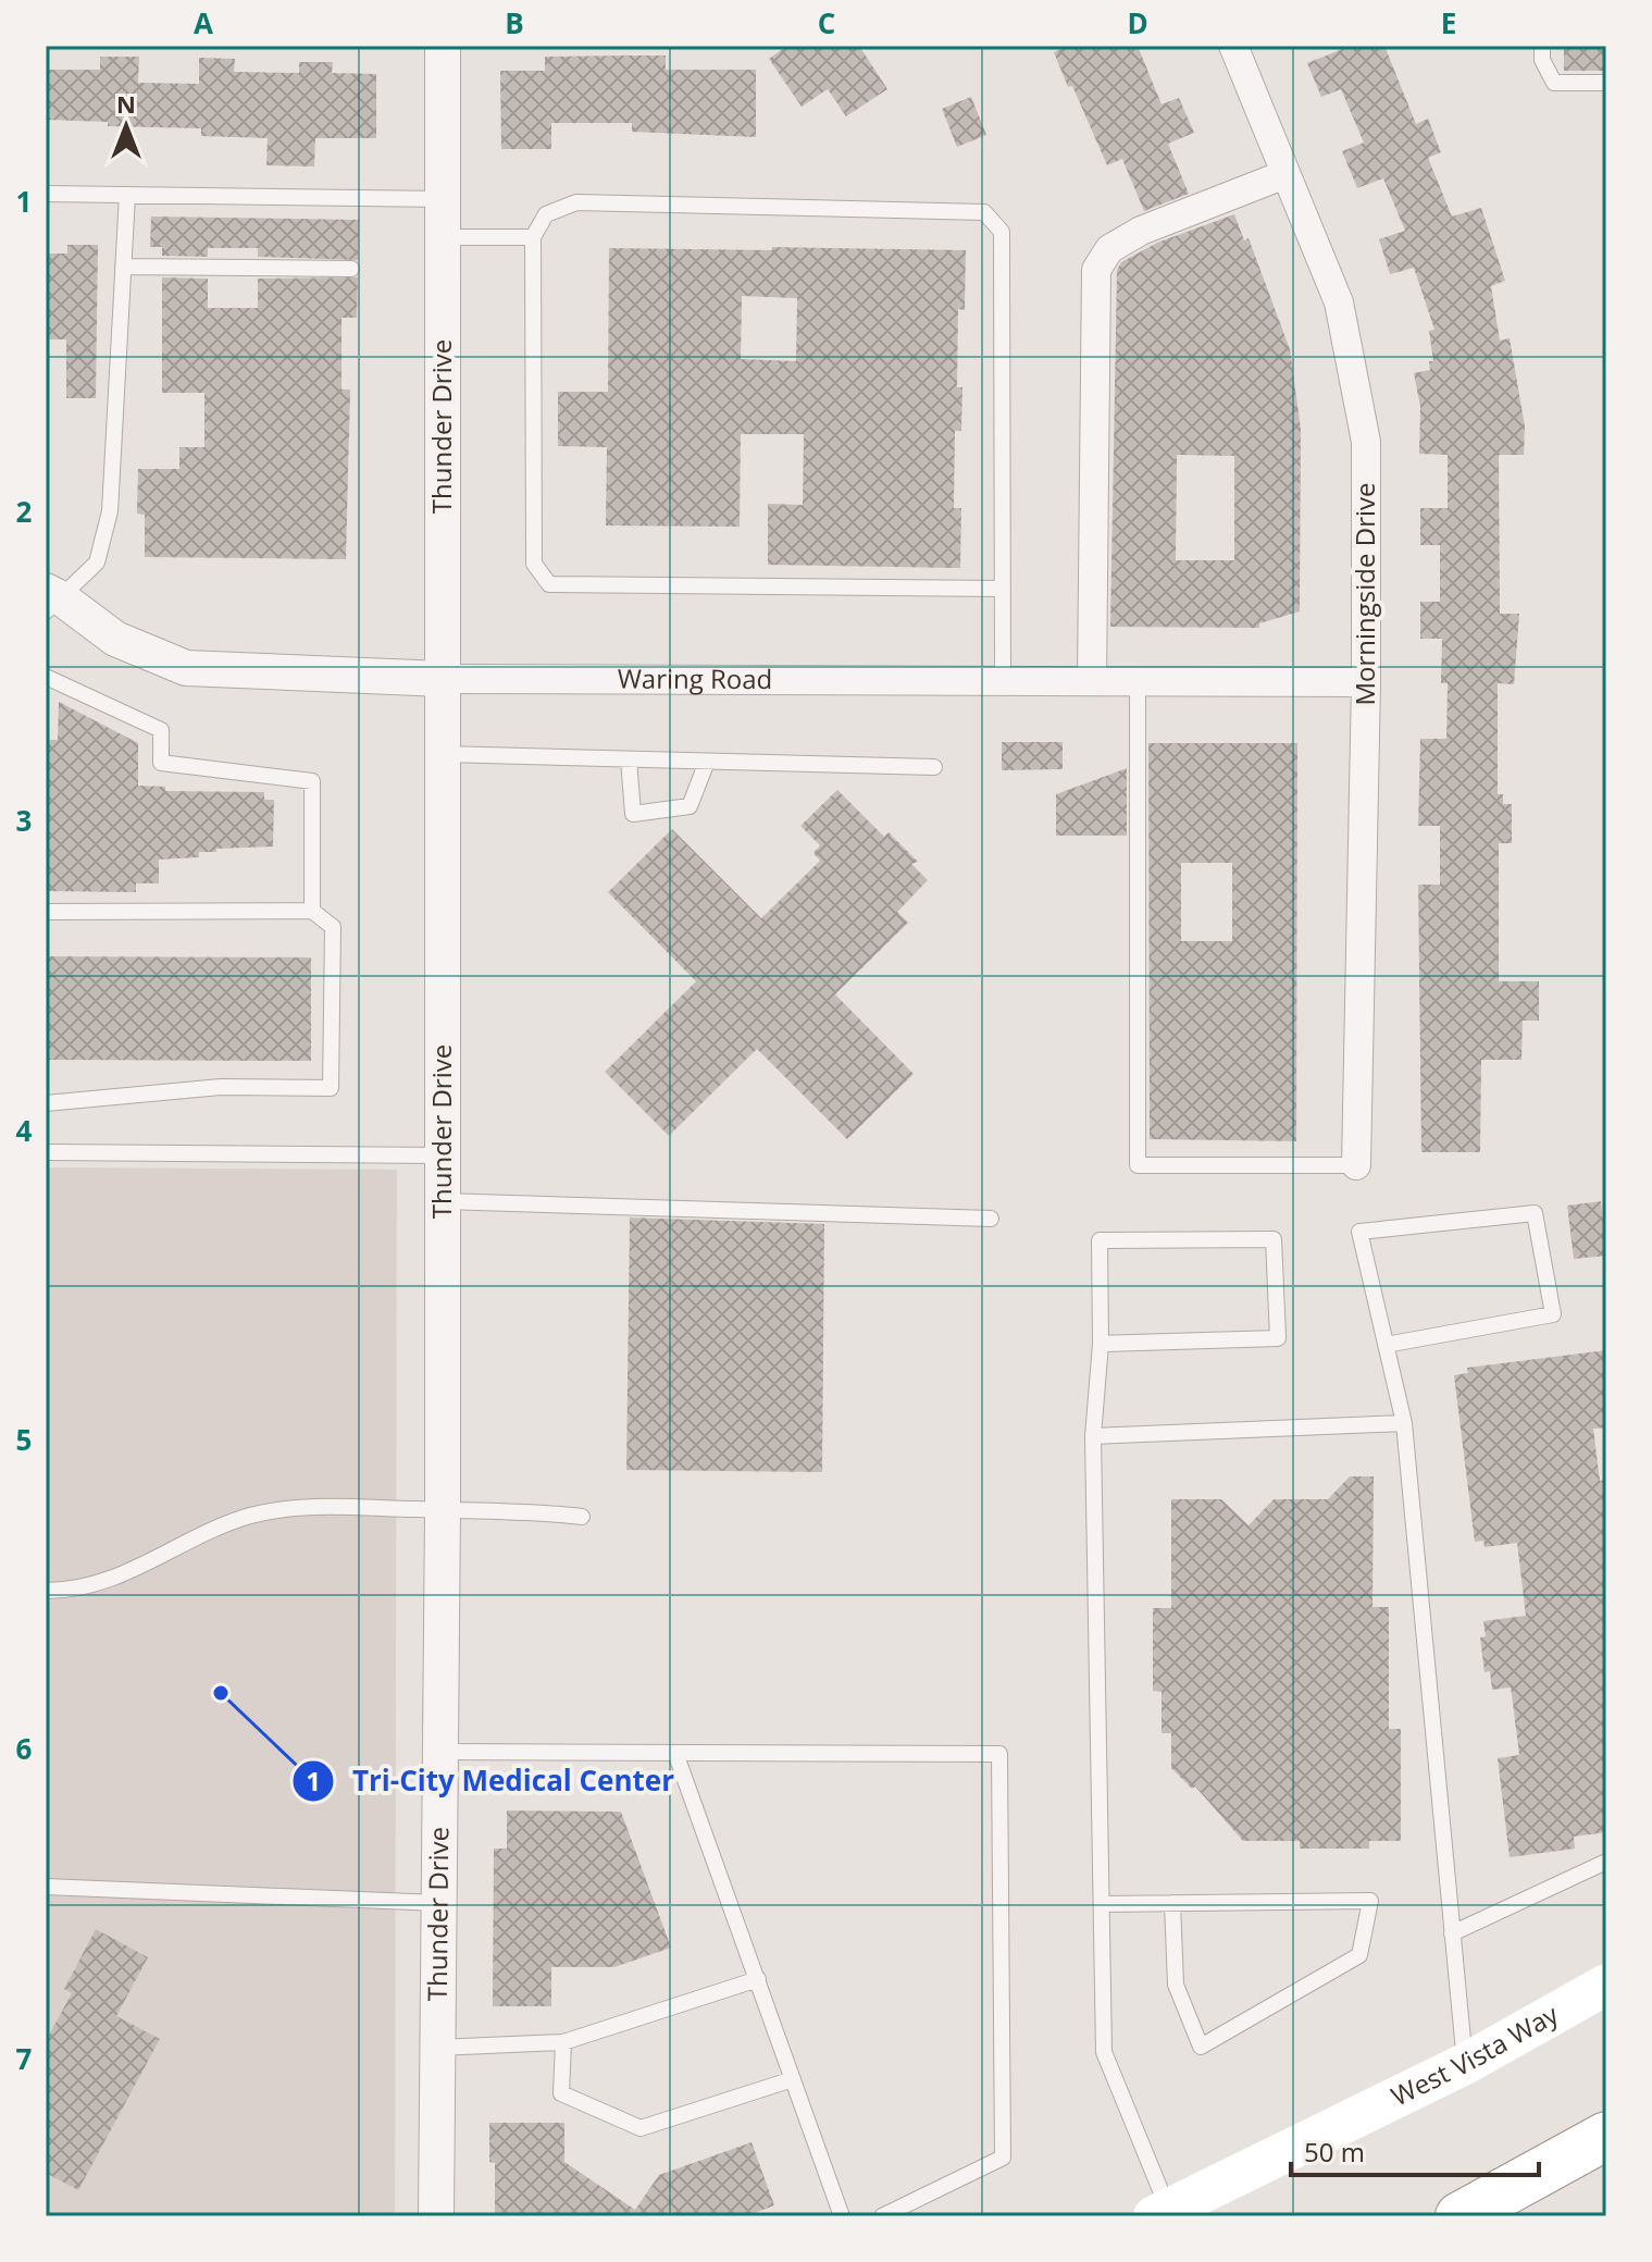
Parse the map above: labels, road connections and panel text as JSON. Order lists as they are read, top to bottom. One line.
{"streets":{"main road":["West Vista Way"],"street":["Thunder Drive","Morningside Drive","Waring Road"]},"crossings":[["Thunder Drive","Waring Road"],["Morningside Drive","Waring Road"]],"places":["Tri-City Medical Center"],"scale_bar":"50 m","north":"top","grid":{"columns":["A","B","C","D","E"],"rows":["1","2","3","4","5","6","7"]}}
